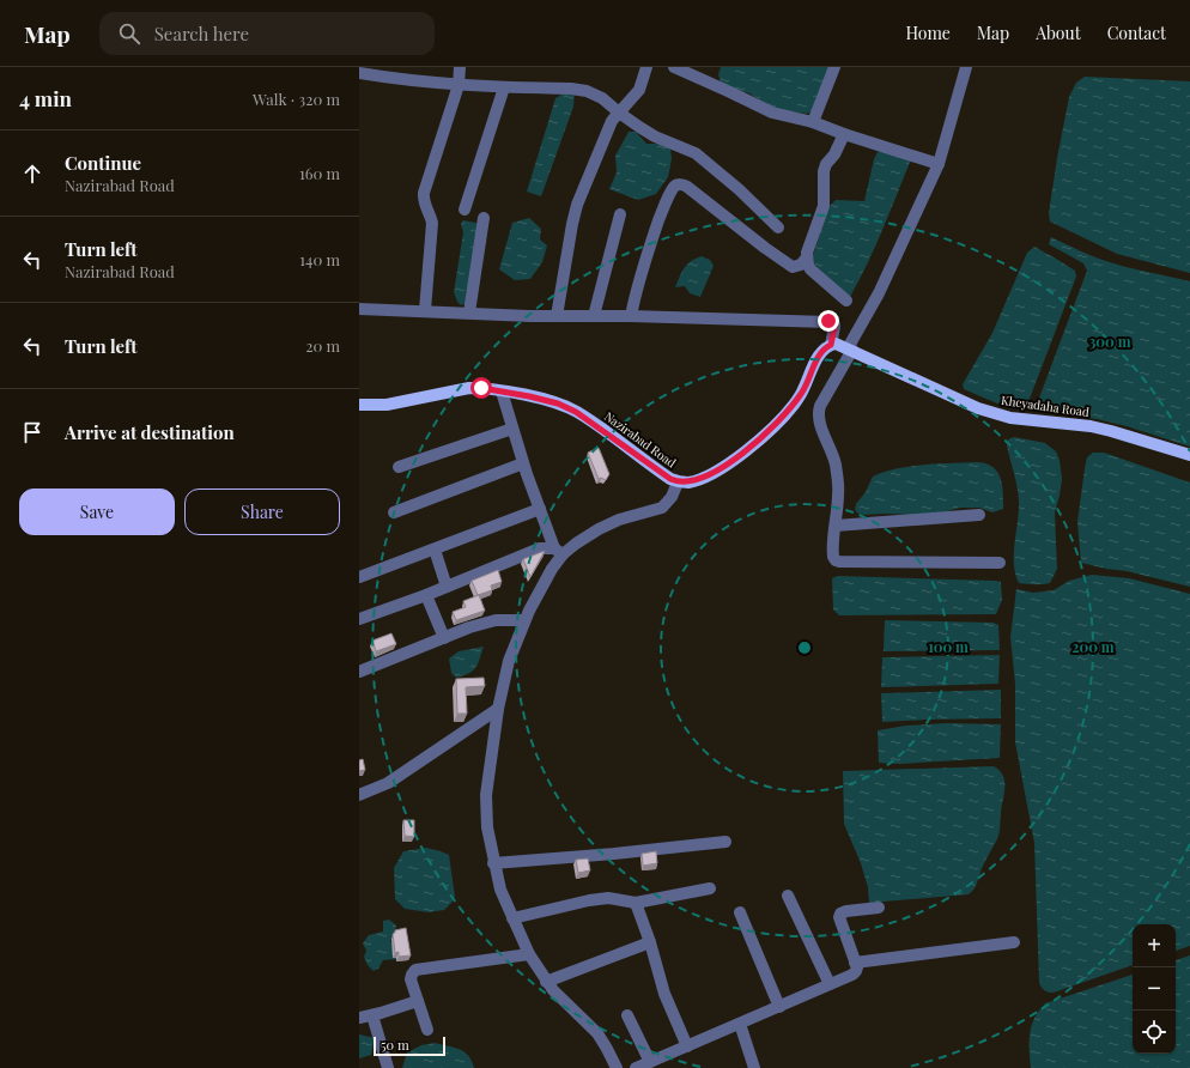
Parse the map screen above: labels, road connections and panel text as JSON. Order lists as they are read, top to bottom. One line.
{"streets":{"main road":["Kheyadaha Road","Nazirabad Road"]},"crossings":[["Kheyadaha Road","Nazirabad Road"]],"scale_bar":"50 m","page":{"header":"Map","search":"Search here","nav":["Home","Map","About","Contact"],"heading":["4 min","Walk · 320 m"],"list":[["Continue","Nazirabad Road","160 m"],["Turn left","Nazirabad Road","140 m"],["Turn left","20 m"],"Arrive at destination"],"buttons":["Save","Share"],"map_buttons":["+","−"],"scale":"50 m"},"rings":["300 m","100 m","200 m"]}
